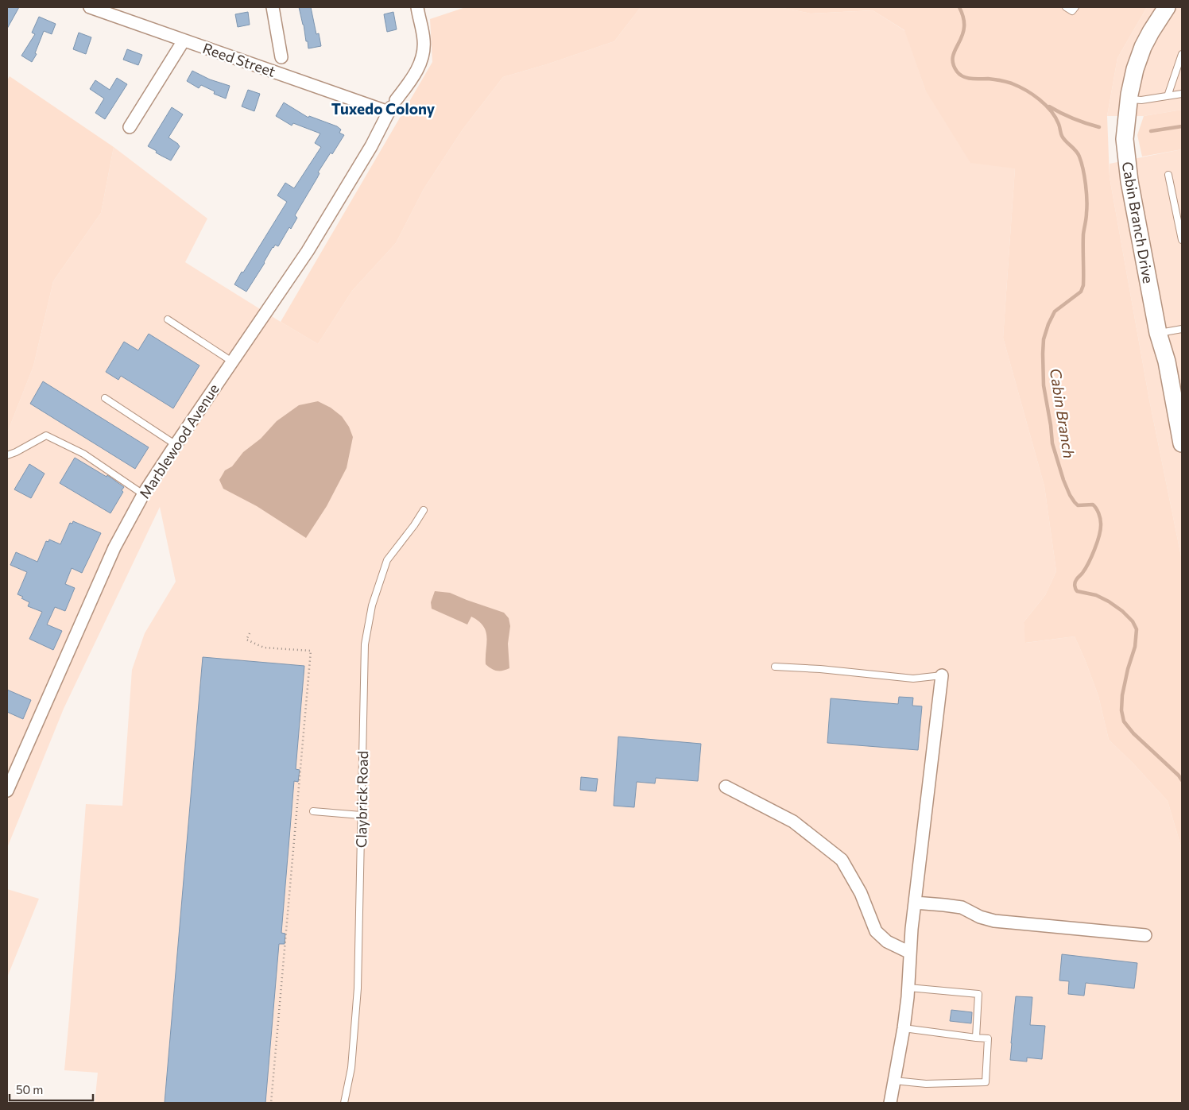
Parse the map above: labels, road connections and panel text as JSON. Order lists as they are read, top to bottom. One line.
{"streets":{"street":["Reed Street","Cabin Branch Drive","Marblewood Avenue"],"lane":["Claybrick Road"]},"crossings":[["Reed Street","Marblewood Avenue"]],"districts":["Tuxedo Colony"],"water":["Cabin Branch"],"scale_bar":"50 m"}
